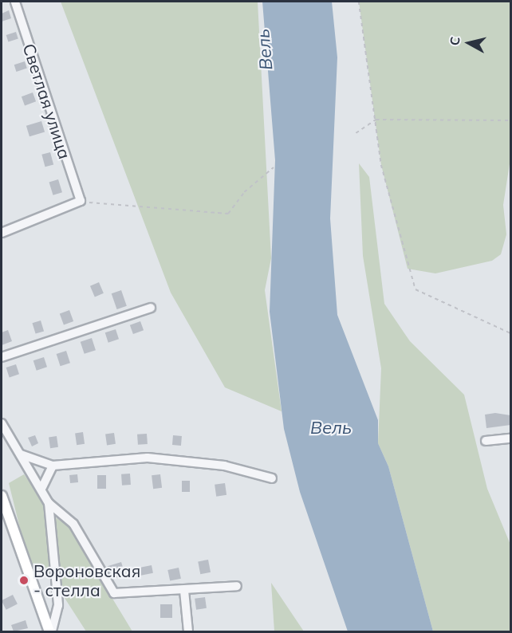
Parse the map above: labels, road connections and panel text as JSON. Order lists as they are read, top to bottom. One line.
{"streets":{"street":["Светлая улица"]},"water":["Вель"],"places":["Вороновская - стелла"],"north":"left"}
